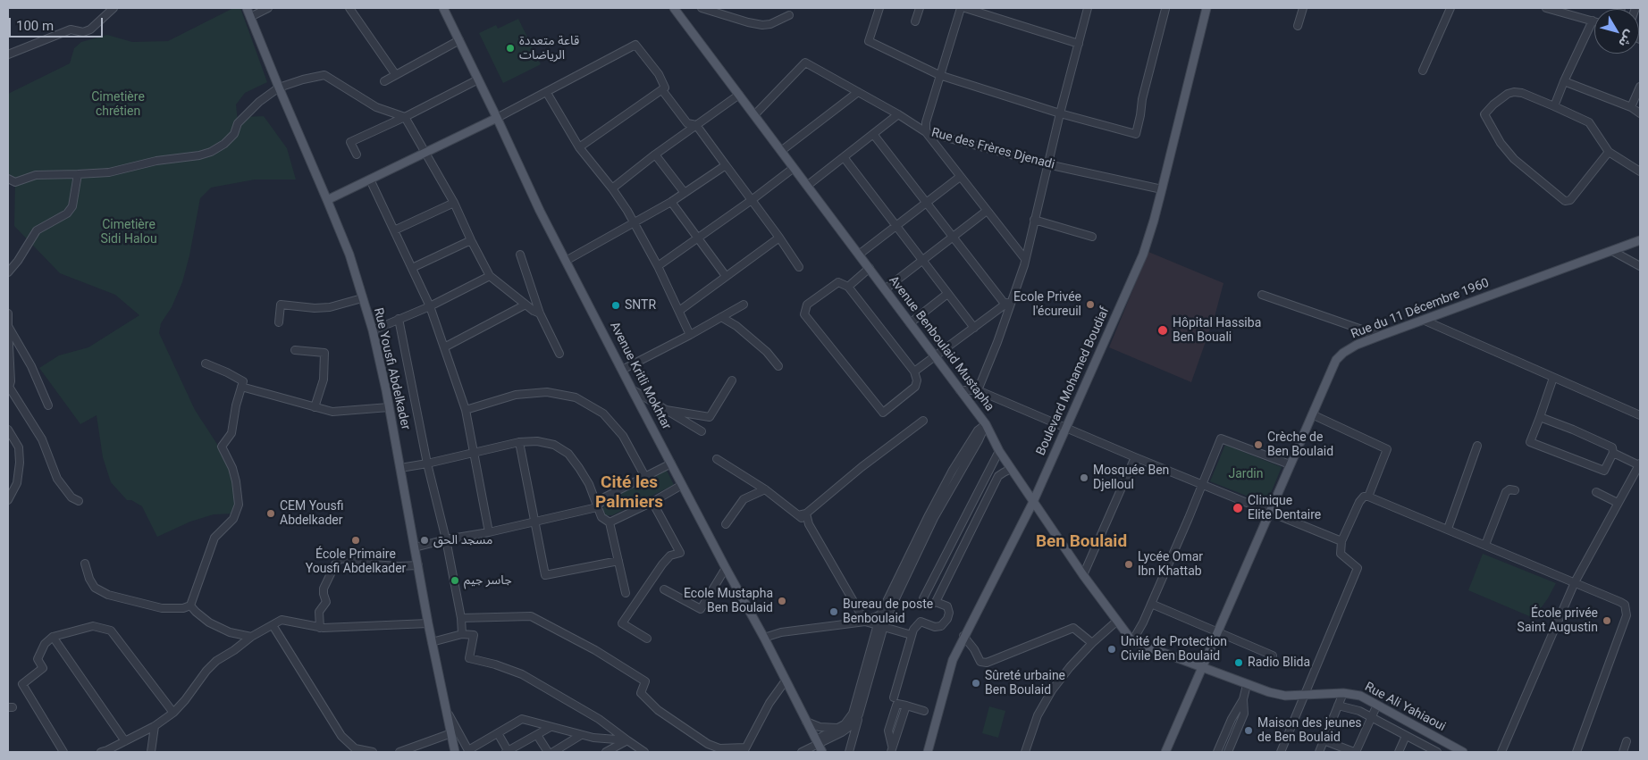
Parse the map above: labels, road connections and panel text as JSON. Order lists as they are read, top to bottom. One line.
{"streets":{"main road":["Rue du 11 Décembre 1960","Avenue Benboulaid Mustapha","Rue Yousfi Abdelkader","Avenue Kritli Mokhtar","Boulevard Mohamed Boudiaf","Rue Ali Yahiaoui"],"street":["Rue des Frères Djenadi"]},"crossings":[["Rue des Frères Djenadi","Avenue Benboulaid Mustapha"],["Rue des Frères Djenadi","Boulevard Mohamed Boudiaf"],["Rue du 11 Décembre 1960","Avenue Benboulaid Mustapha"],["Rue du 11 Décembre 1960","Rue Ali Yahiaoui"],["Avenue Benboulaid Mustapha","Boulevard Mohamed Boudiaf"],["Avenue Benboulaid Mustapha","Rue Ali Yahiaoui"]],"districts":["Cité les Palmiers","Ben Boulaid"],"parks":["Cimetière chrétien","Cimetière Sidi Halou","Jardin"],"places":["قاعة متعددة الرياضات","Ecole Privée l'écureuil","SNTR","Hôpital Hassiba Ben Bouali","Crèche de Ben Boulaid","Mosquée Ben Djelloul","Clinique Elite Dentaire","CEM Yousfi Abdelkader","École Primaire Yousfi Abdelkader","مسجد الحق","Lycée Omar Ibn Khattab","جاسر جيم","Ecole Mustapha Ben Boulaid","Bureau de poste Benboulaid","École privée Saint Augustin","Unité de Protection Civile Ben Boulaid","Radio Blida","Sûreté urbaine Ben Boulaid","Maison des jeunes de Ben Boulaid"],"scale_bar":"100 m","north":"bottom right"}
